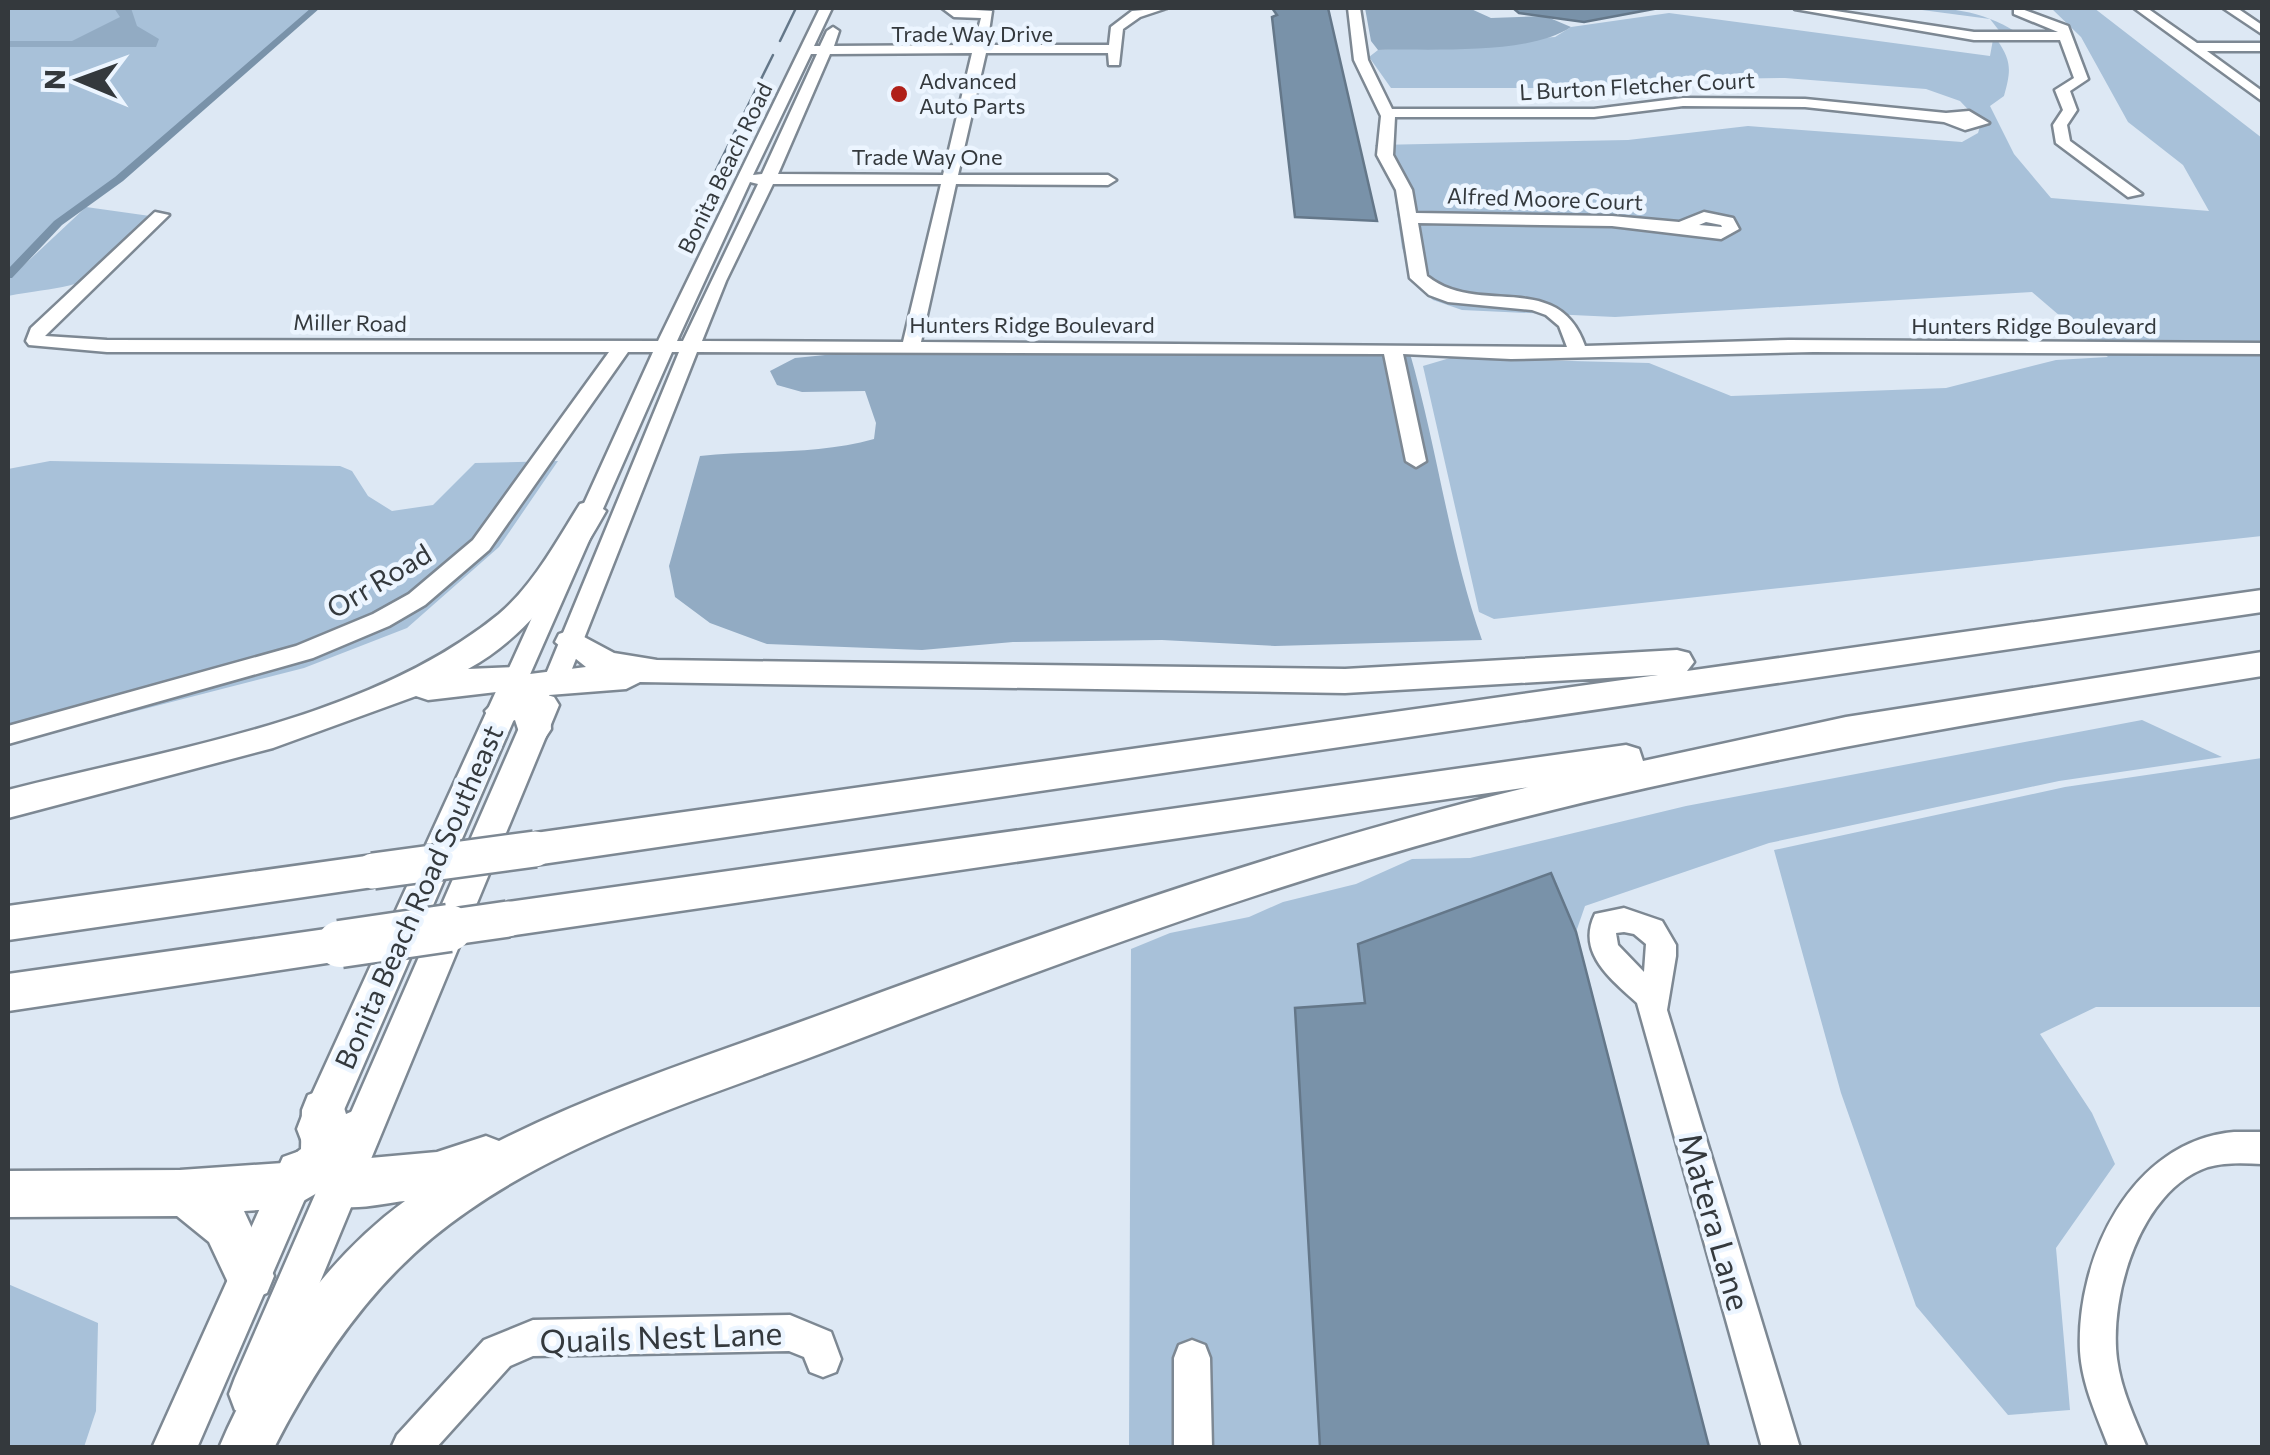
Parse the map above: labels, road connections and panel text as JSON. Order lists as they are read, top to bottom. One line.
{"streets":{"main road":["Bonita Beach Road Southeast"],"street":["Trade Way Drive","L Burton Fletcher Court","Trade Way One","Bonita Beach Road","Alfred Moore Court","Miller Road","Hunters Ridge Boulevard","Orr Road","Matera Lane","Quails Nest Lane"]},"crossings":[["Trade Way Drive","Bonita Beach Road"],["Trade Way One","Bonita Beach Road"],["Bonita Beach Road","Miller Road"],["Bonita Beach Road","Hunters Ridge Boulevard"],["Bonita Beach Road","Bonita Beach Road Southeast"],["Miller Road","Hunters Ridge Boulevard"],["Miller Road","Orr Road"],["Miller Road","Bonita Beach Road Southeast"],["Hunters Ridge Boulevard","Bonita Beach Road Southeast"]],"places":["Advanced Auto Parts"],"north":"left"}
